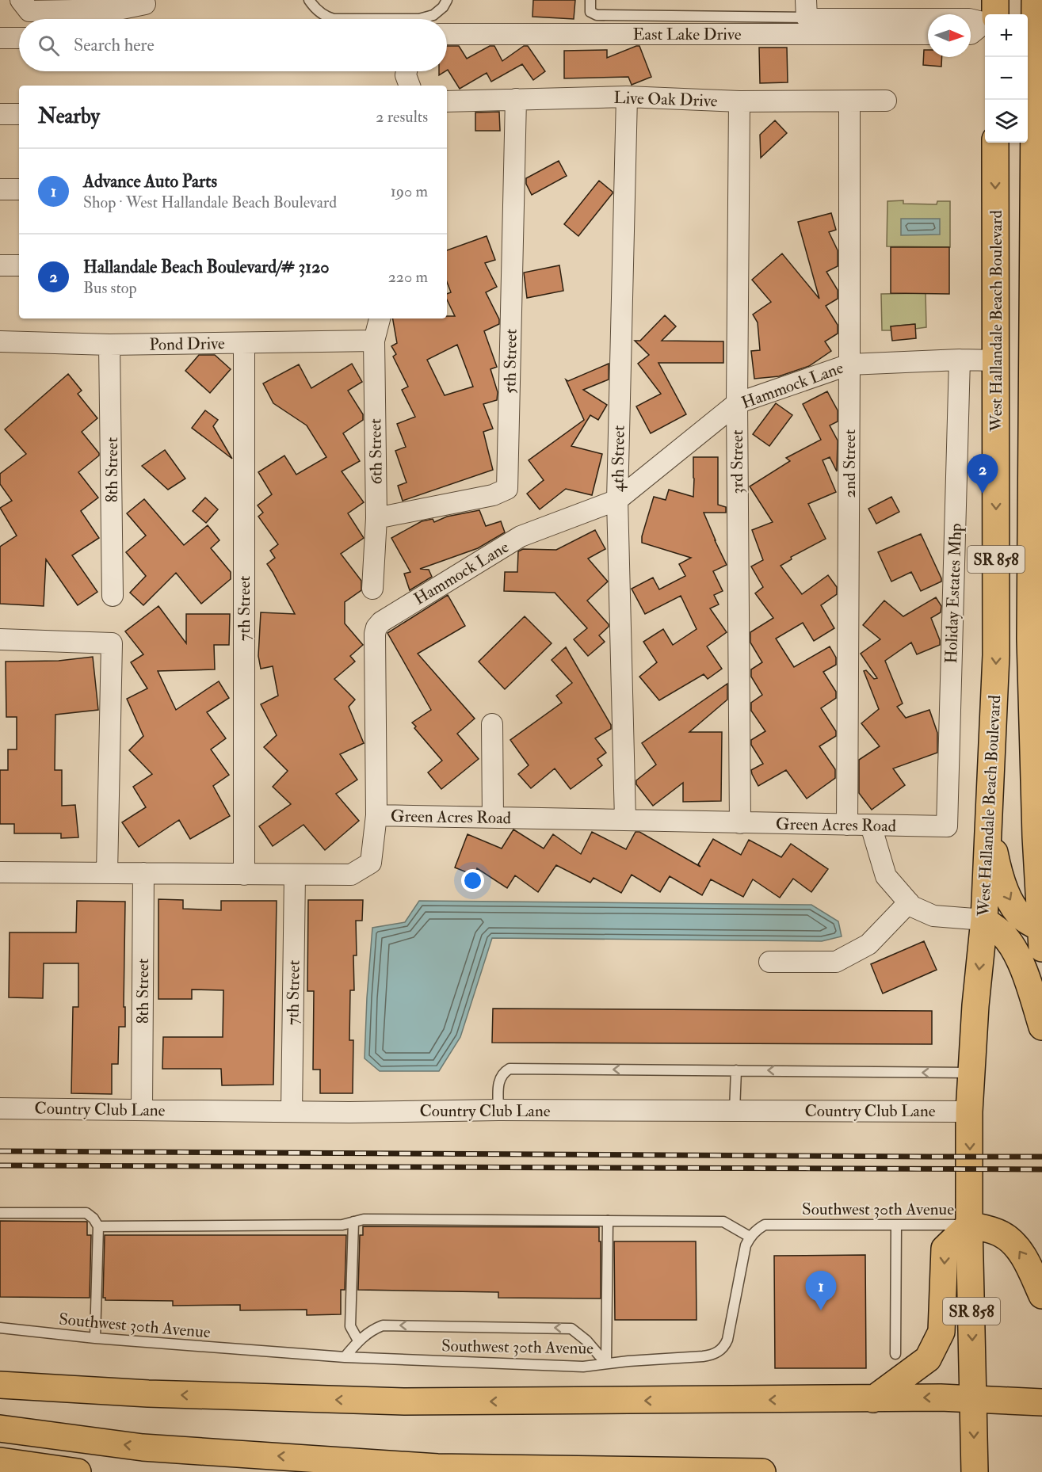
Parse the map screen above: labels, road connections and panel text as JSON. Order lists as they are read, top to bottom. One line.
{"streets":{"main road":["West Hallandale Beach Boulevard","SR 858"],"street":["East Lake Drive","Live Oak Drive","Pond Drive","5th Street","Hammock Lane","6th Street","4th Street","3rd Street","2nd Street","8th Street","Holiday Estates Mhp","7th Street","Green Acres Road","Country Club Lane"],"lane":["Southwest 30th Avenue"]},"crossings":[["Live Oak Drive","5th Street"],["Live Oak Drive","4th Street"],["Live Oak Drive","3rd Street"],["Live Oak Drive","2nd Street"],["West Hallandale Beach Boulevard","Hammock Lane"],["West Hallandale Beach Boulevard","Country Club Lane"],["West Hallandale Beach Boulevard","Southwest 30th Avenue"],["Pond Drive","6th Street"],["Pond Drive","8th Street"],["Pond Drive","7th Street"],["5th Street","6th Street"],["Hammock Lane","4th Street"],["Hammock Lane","3rd Street"],["Hammock Lane","2nd Street"],["Hammock Lane","Holiday Estates Mhp"],["Hammock Lane","Green Acres Road"],["4th Street","Green Acres Road"],["3rd Street","Green Acres Road"],["2nd Street","Green Acres Road"],["8th Street","Green Acres Road"],["8th Street","Country Club Lane"],["Holiday Estates Mhp","Green Acres Road"],["7th Street","Green Acres Road"],["7th Street","Country Club Lane"]],"north":"right","page":{"map_buttons":["+","−"],"search":"Search here","heading":["Nearby","2 results"],"list":[{"mark":"1","name":"Advance Auto Parts","note":"Shop · West Hallandale Beach Boulevard","value":"190 m"},{"mark":"2","name":"Hallandale Beach Boulevard/# 3120","note":"Bus stop","value":"220 m"}],"pins":["2","1"]}}
